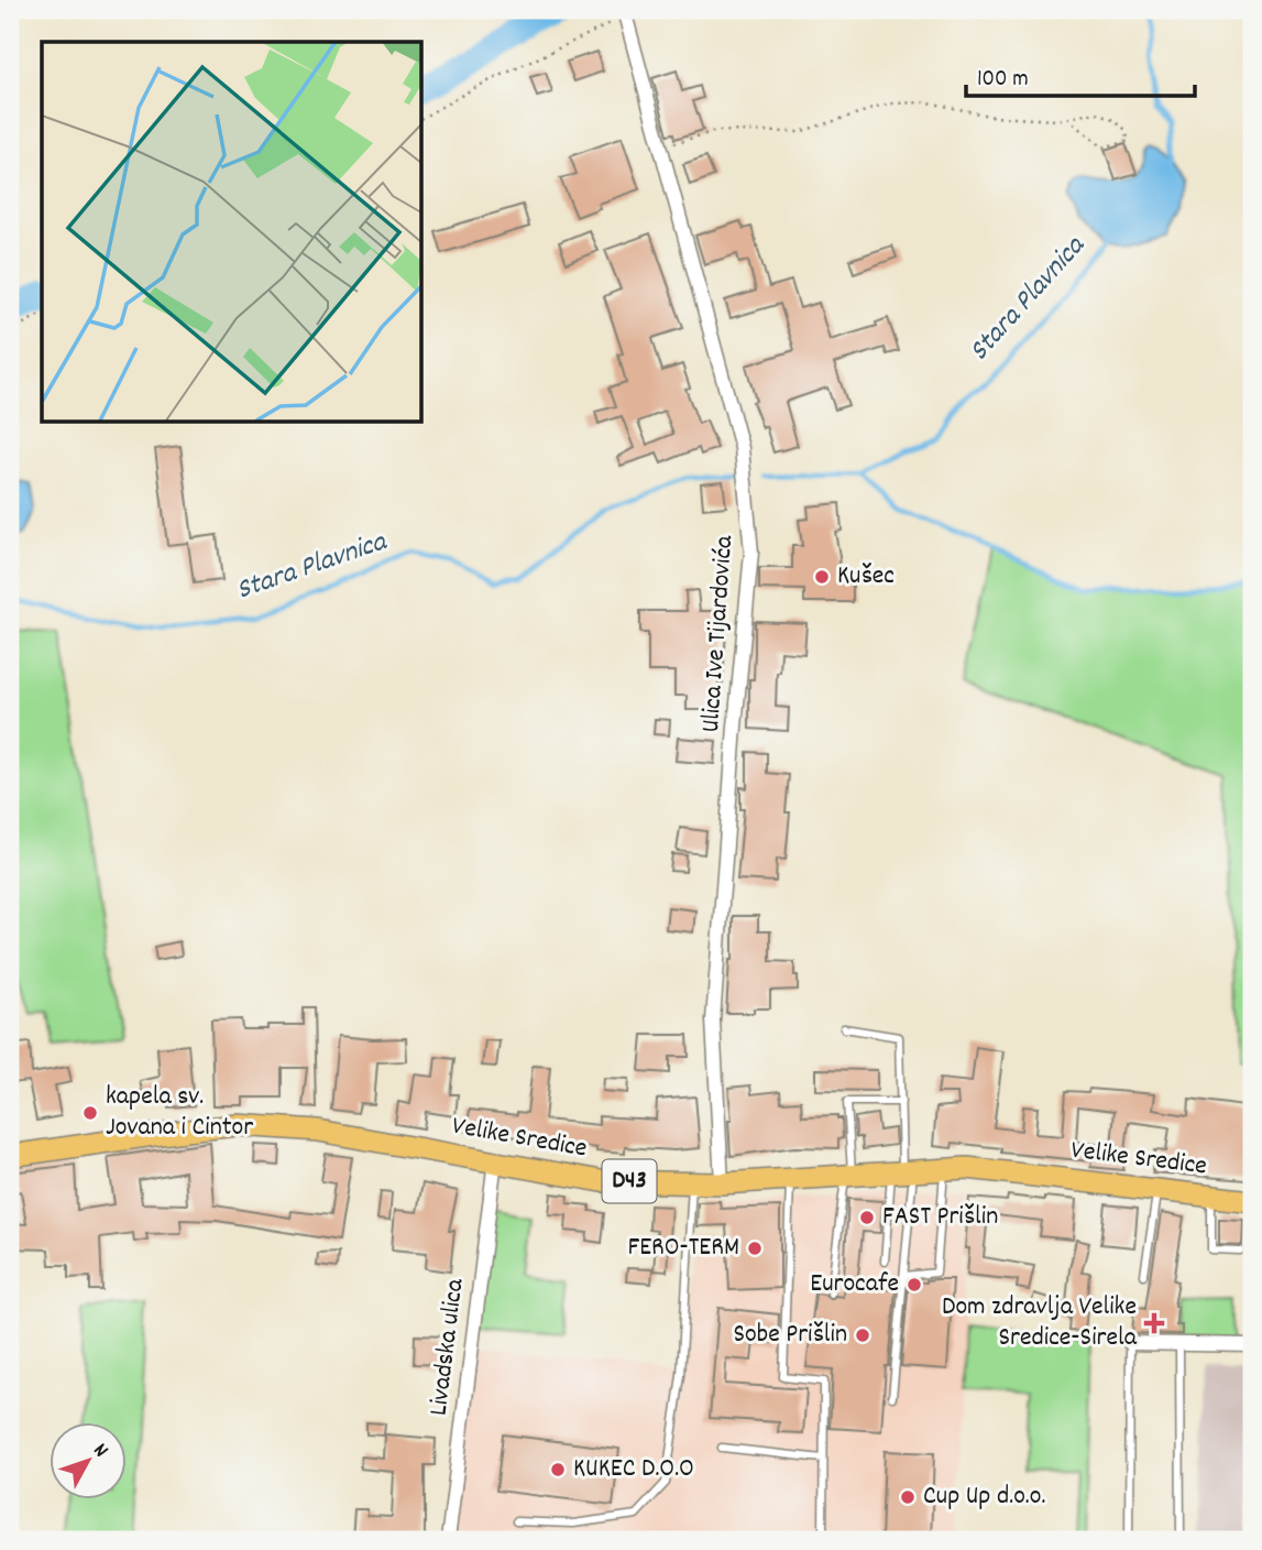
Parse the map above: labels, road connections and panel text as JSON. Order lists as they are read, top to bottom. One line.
{"streets":{"main road":["Velike Sredice","D43"],"street":["Ulica Ive Tijardovića","Livadska ulica"]},"crossings":[["Ulica Ive Tijardovića","Velike Sredice"],["Velike Sredice","Livadska ulica"]],"water":["Stara Plavnica"],"places":{"other":["Kušec","kapela sv. Jovana i Cintor","FAST Prišlin","FERO-TERM","Eurocafe","Sobe Prišlin","KUKEC D.O.O","Cup Up d.o.o."],"health":["Dom zdravlja Velike Sredice-Sirela"]},"scale_bar":"100 m","north":"top right"}
